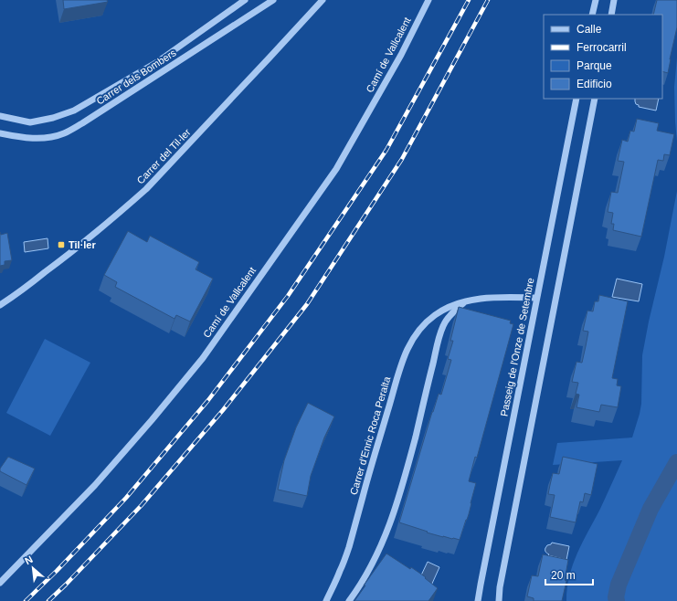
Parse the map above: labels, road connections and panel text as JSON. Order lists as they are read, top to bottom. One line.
{"streets":{"street":["Camí de Vallcalent","Carrer dels Bombers","Carrer del Til·ler","Passeig de l'Onze de Setembre","Carrer d'Enric Roca Peralta"]},"crossings":[["Passeig de l'Onze de Setembre","Carrer d'Enric Roca Peralta"]],"places":{"transit":["Til·ler"]},"legend":["Calle","Ferrocarril","Parque","Edificio"],"scale_bar":"20 m","north":"top left"}
